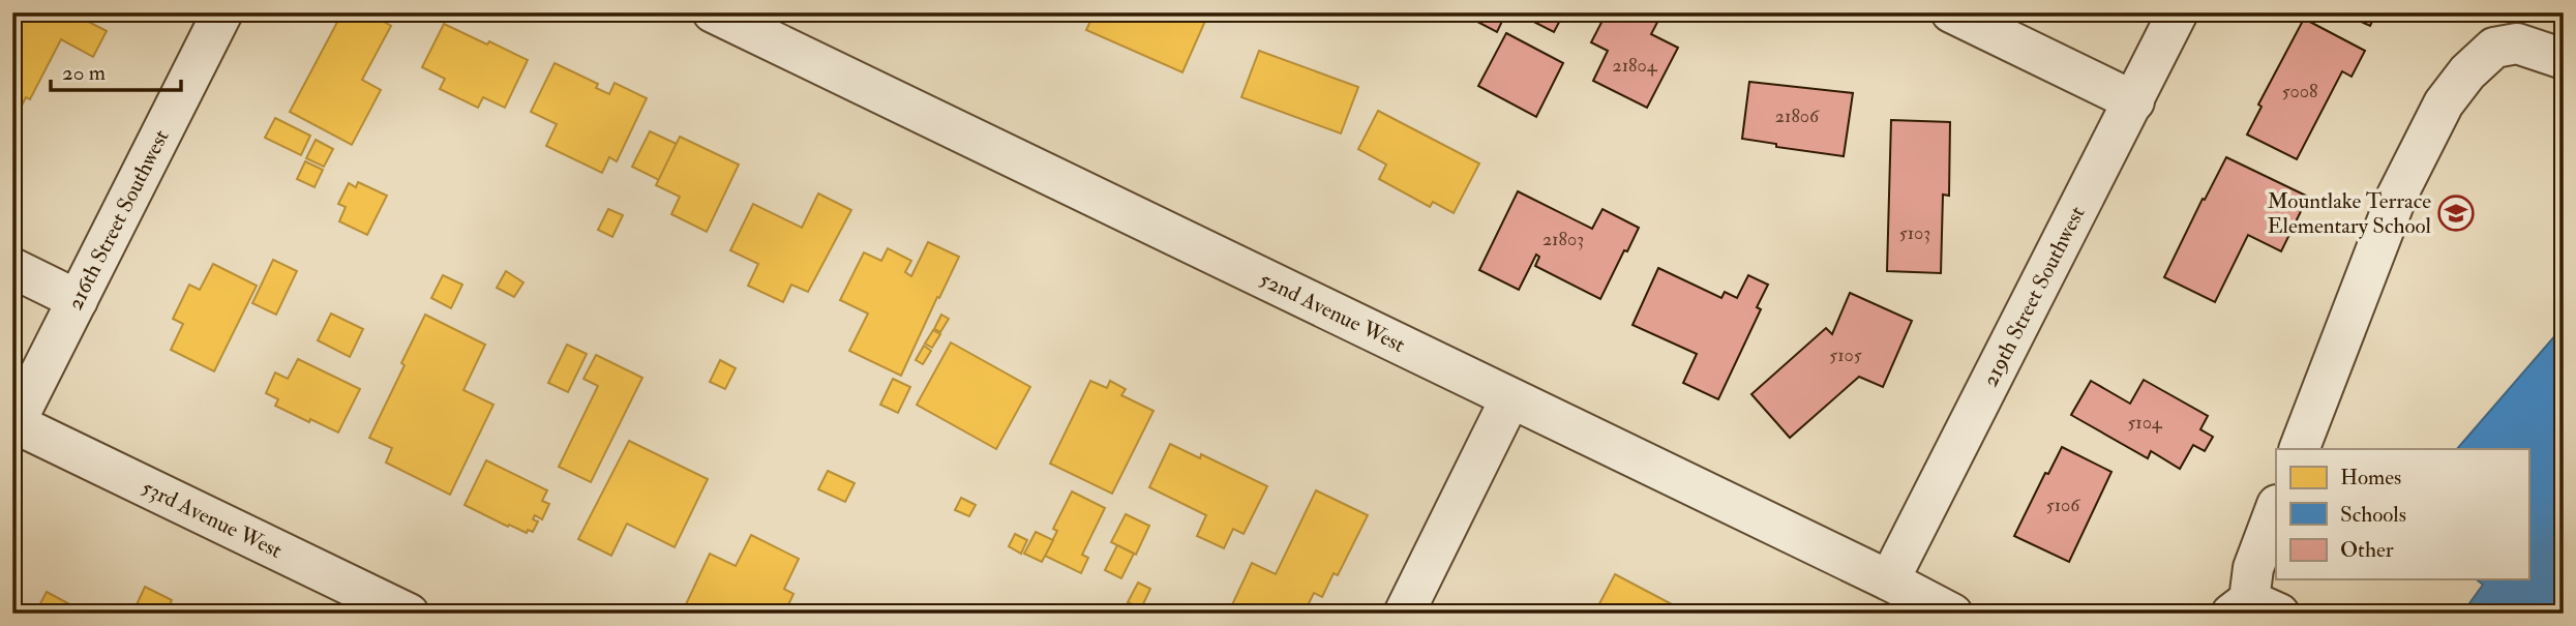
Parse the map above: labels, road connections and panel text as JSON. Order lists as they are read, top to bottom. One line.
{"streets":{"street":["216th Street Southwest","219th Street Southwest","52nd Avenue West","53rd Avenue West"]},"crossings":[["216th Street Southwest","53rd Avenue West"],["219th Street Southwest","52nd Avenue West"]],"places":{"school or university":["Mountlake Terrace Elementary School"]},"house_numbers":["21804","5008","21806","5103","21803","5105","5104","5106"],"legend":["Homes","Schools","Other"],"scale_bar":"20 m"}
